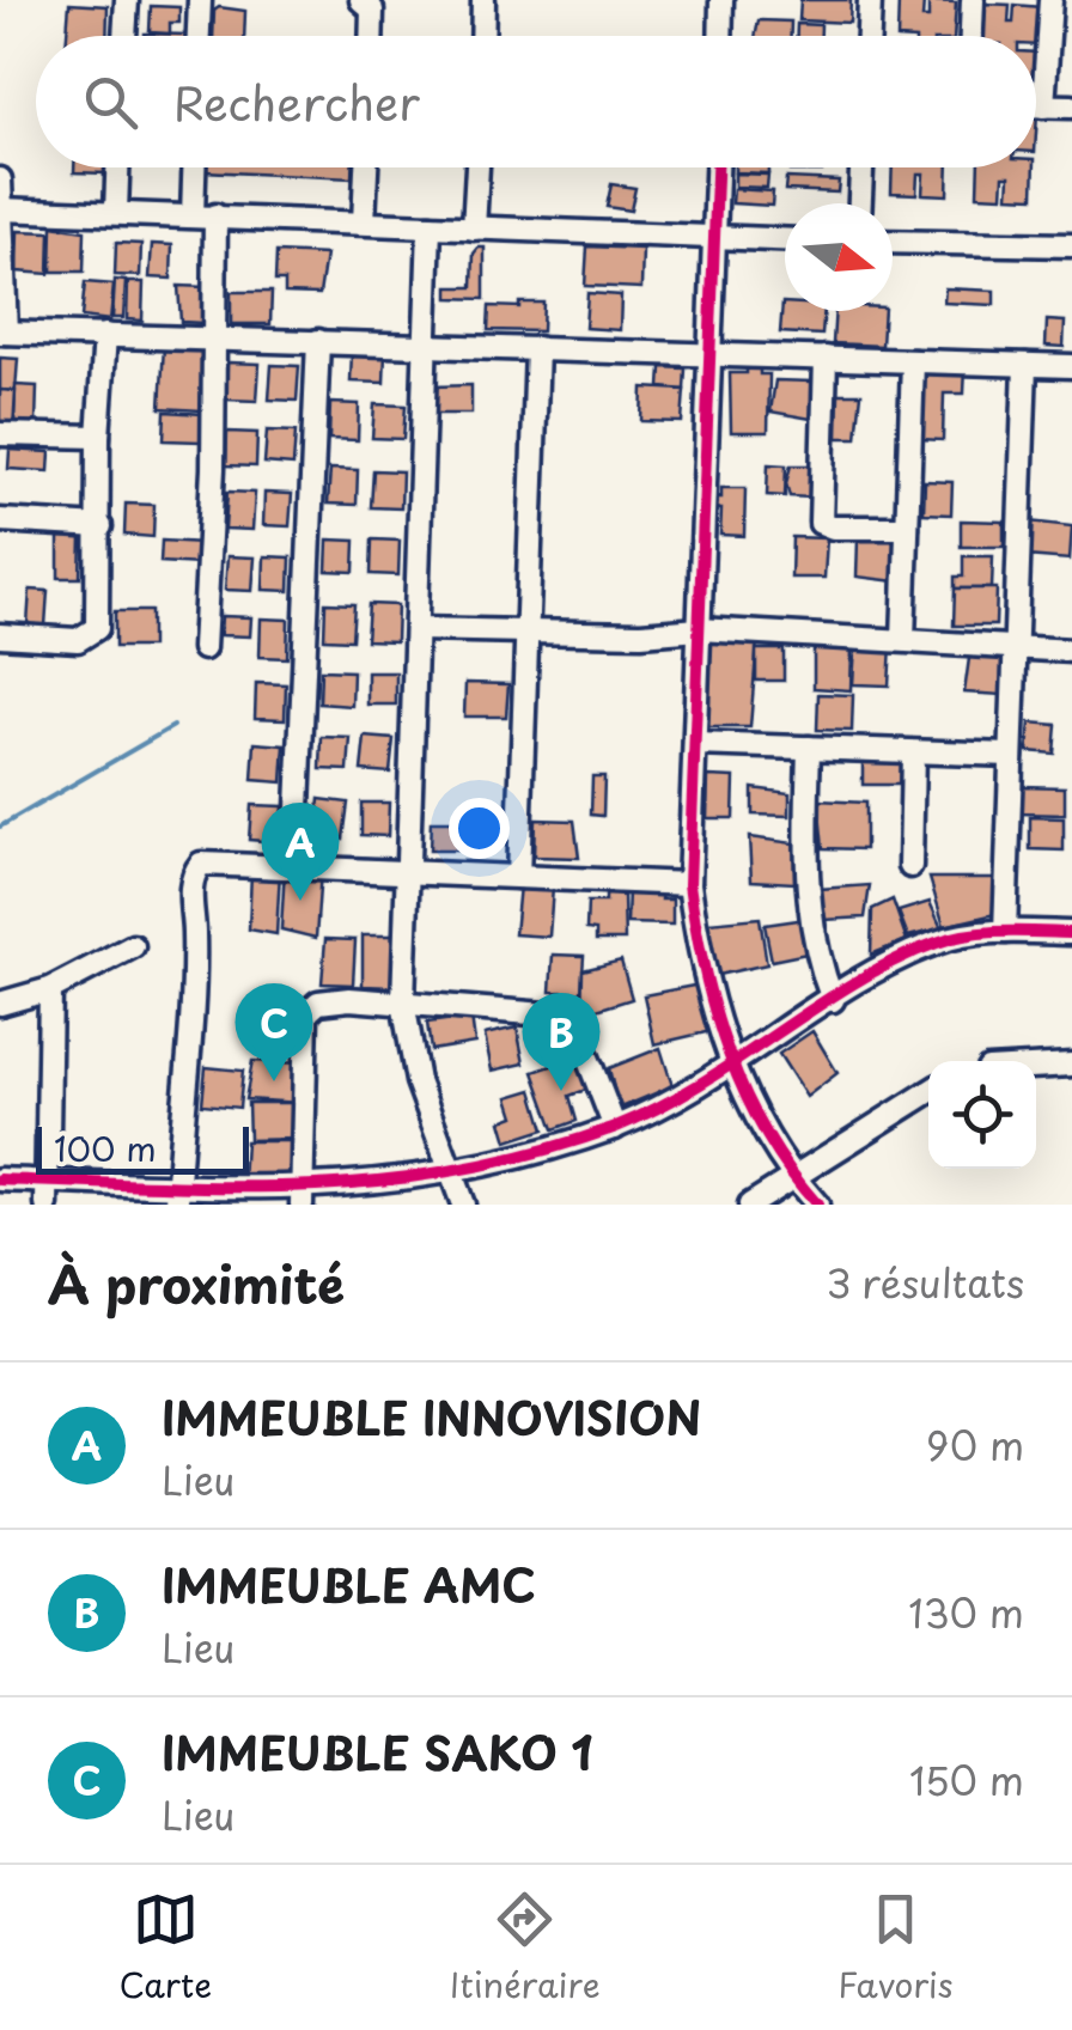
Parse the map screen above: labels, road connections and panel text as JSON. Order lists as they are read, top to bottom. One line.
{"scale_bar":"100 m","north":"right","page":{"search":"Rechercher","pins":["A","C","B"],"scale":"100 m","heading":["À proximité","3 résultats"],"list":[{"mark":"A","name":"IMMEUBLE INNOVISION","note":"Lieu","value":"90 m"},{"mark":"B","name":"IMMEUBLE AMC","note":"Lieu","value":"130 m"},{"mark":"C","name":"IMMEUBLE SAKO 1","note":"Lieu","value":"150 m"}],"nav":["Carte","Itinéraire","Favoris"]}}
